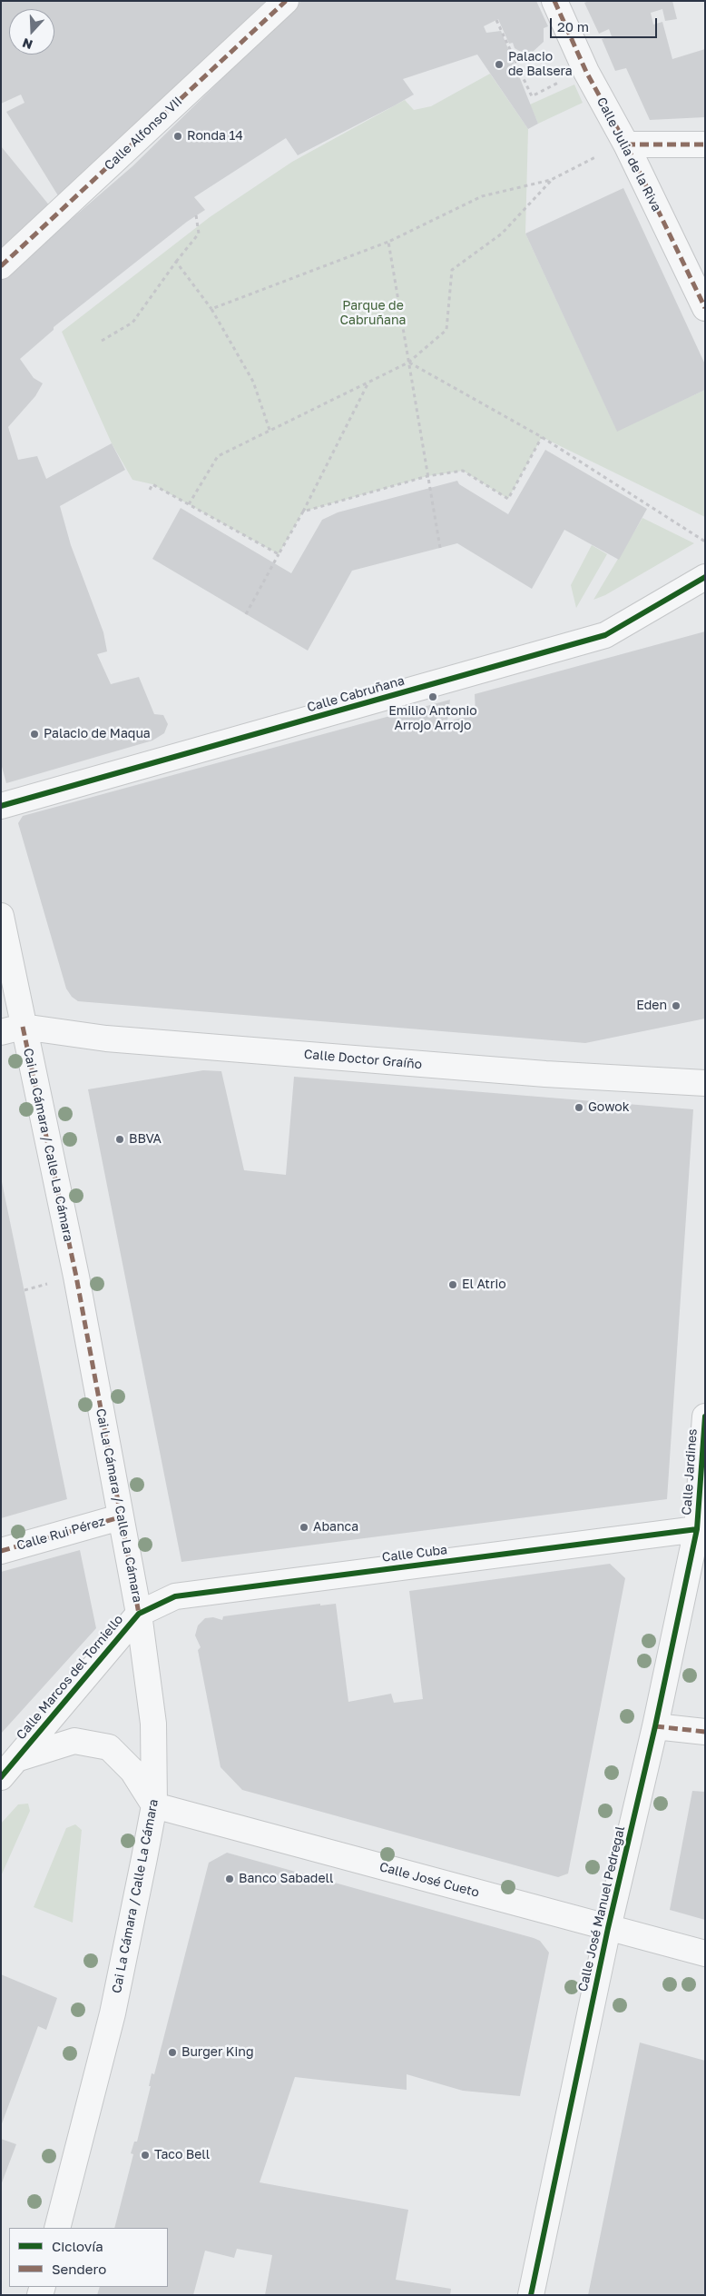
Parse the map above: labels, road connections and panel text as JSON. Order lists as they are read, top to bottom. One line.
{"streets":{"street":["Calle Alfonso VII","Calle Julia de la Riva","Calle Cabruñana","Calle Doctor Graíño","Cai La Cámara / Calle La Cámara","Calle Jardines","Calle Rui Pérez","Calle Cuba","Calle Marcos del Torniello","Calle José Cueto","Calle José Manuel Pedregal"]},"crossings":[["Calle Doctor Graíño","Cai La Cámara / Calle La Cámara"],["Cai La Cámara / Calle La Cámara","Calle Rui Pérez"],["Cai La Cámara / Calle La Cámara","Calle Cuba"],["Cai La Cámara / Calle La Cámara","Calle Marcos del Torniello"],["Cai La Cámara / Calle La Cámara","Calle José Cueto"],["Calle Jardines","Calle Cuba"],["Calle Jardines","Calle José Manuel Pedregal"],["Calle Cuba","Calle Marcos del Torniello"],["Calle Cuba","Calle José Manuel Pedregal"],["Calle José Cueto","Calle José Manuel Pedregal"]],"parks":["Parque de Cabruñana"],"places":["Palacio de Balsera","Ronda 14","Emilio Antonio Arrojo Arrojo","Palacio de Maqua","Eden","Gowok","BBVA","El Atrio","Abanca","Banco Sabadell","Burger King","Taco Bell"],"legend":["Ciclovía","Sendero"],"scale_bar":"20 m","north":"bottom"}
